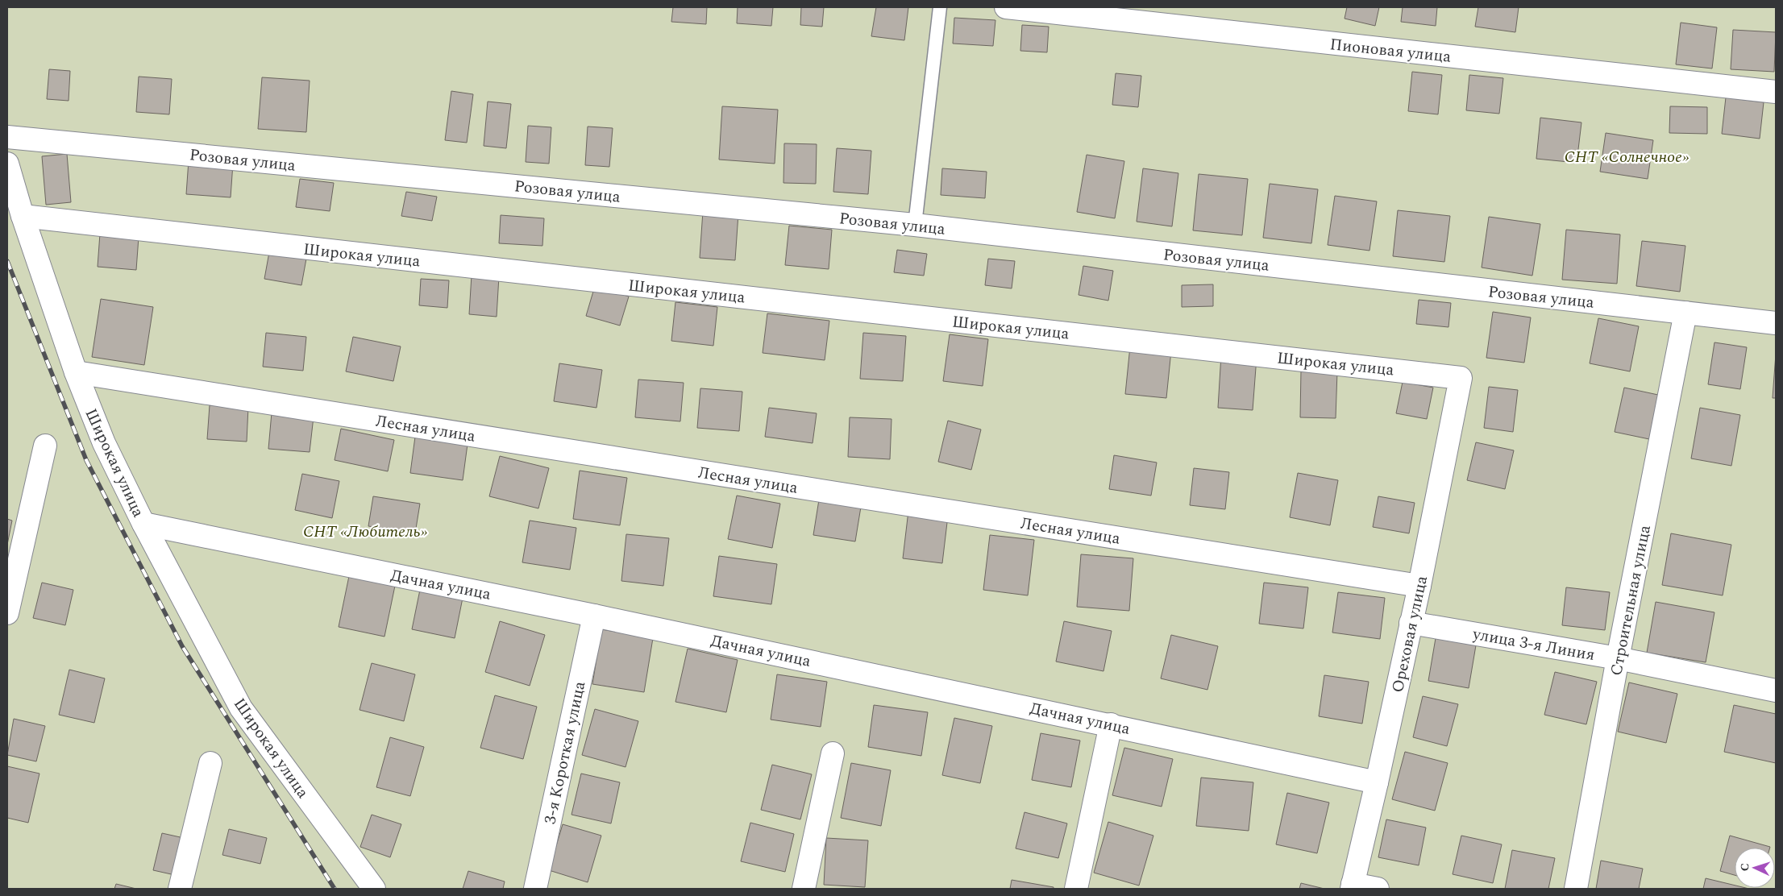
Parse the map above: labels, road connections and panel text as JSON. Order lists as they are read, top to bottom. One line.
{"streets":{"street":["Пионовая улица","Розовая улица","Широкая улица","Лесная улица","Дачная улица","Строительная улица","Ореховая улица","улица 3-я Линия","3-я Короткая улица"]},"crossings":[["Розовая улица","Строительная улица"],["Широкая улица","Лесная улица"],["Широкая улица","Дачная улица"],["Широкая улица","Ореховая улица"],["Лесная улица","Ореховая улица"],["Дачная улица","Ореховая улица"],["Дачная улица","3-я Короткая улица"],["Строительная улица","улица 3-я Линия"],["Ореховая улица","улица 3-я Линия"]],"parks":["СНТ «Солнечное»","СНТ «Любитель»"],"north":"left"}
